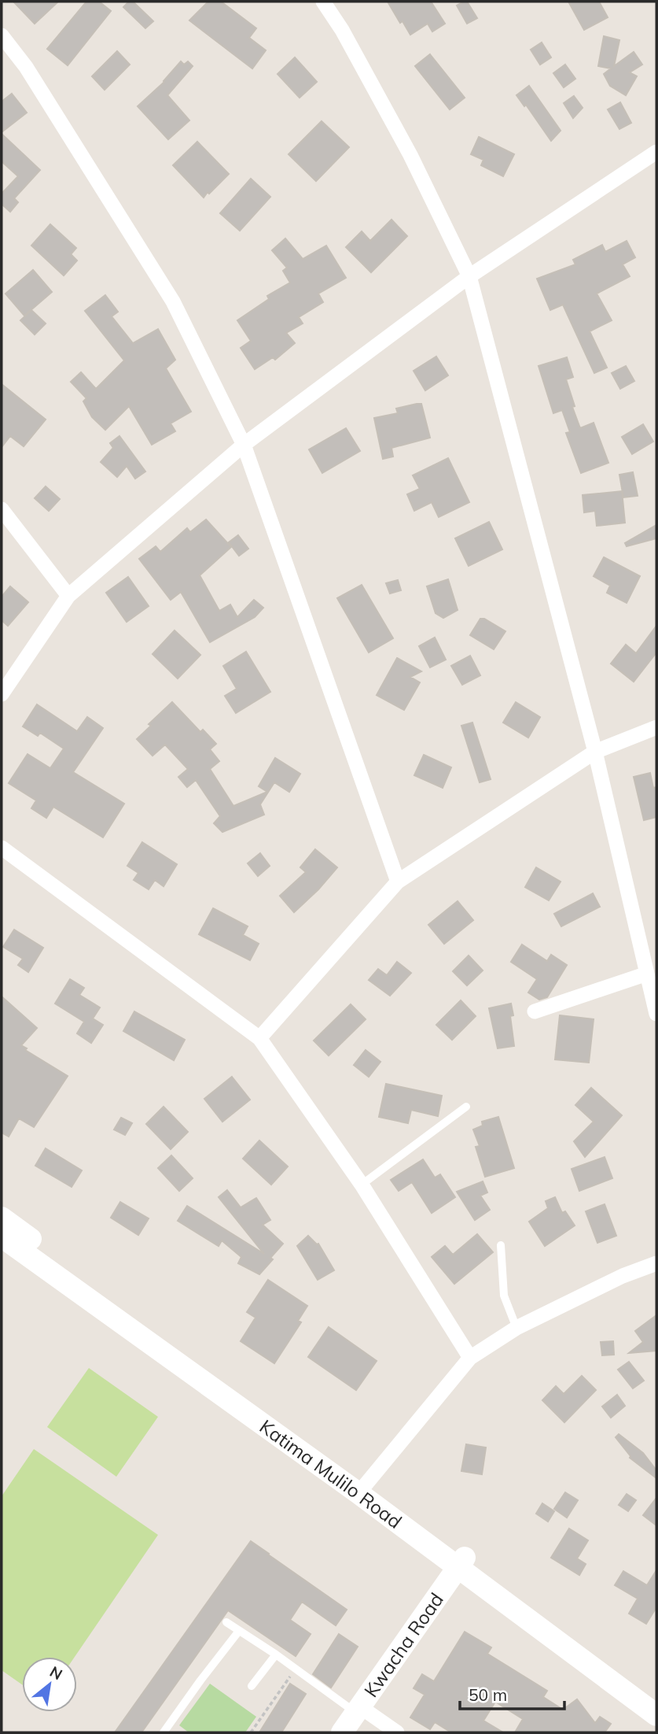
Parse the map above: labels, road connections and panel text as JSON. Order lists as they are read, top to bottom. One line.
{"streets":{"main road":["Katima Mulilo Road","Kwacha Road"]},"crossings":[["Katima Mulilo Road","Kwacha Road"]],"scale_bar":"50 m","north":"top right"}
